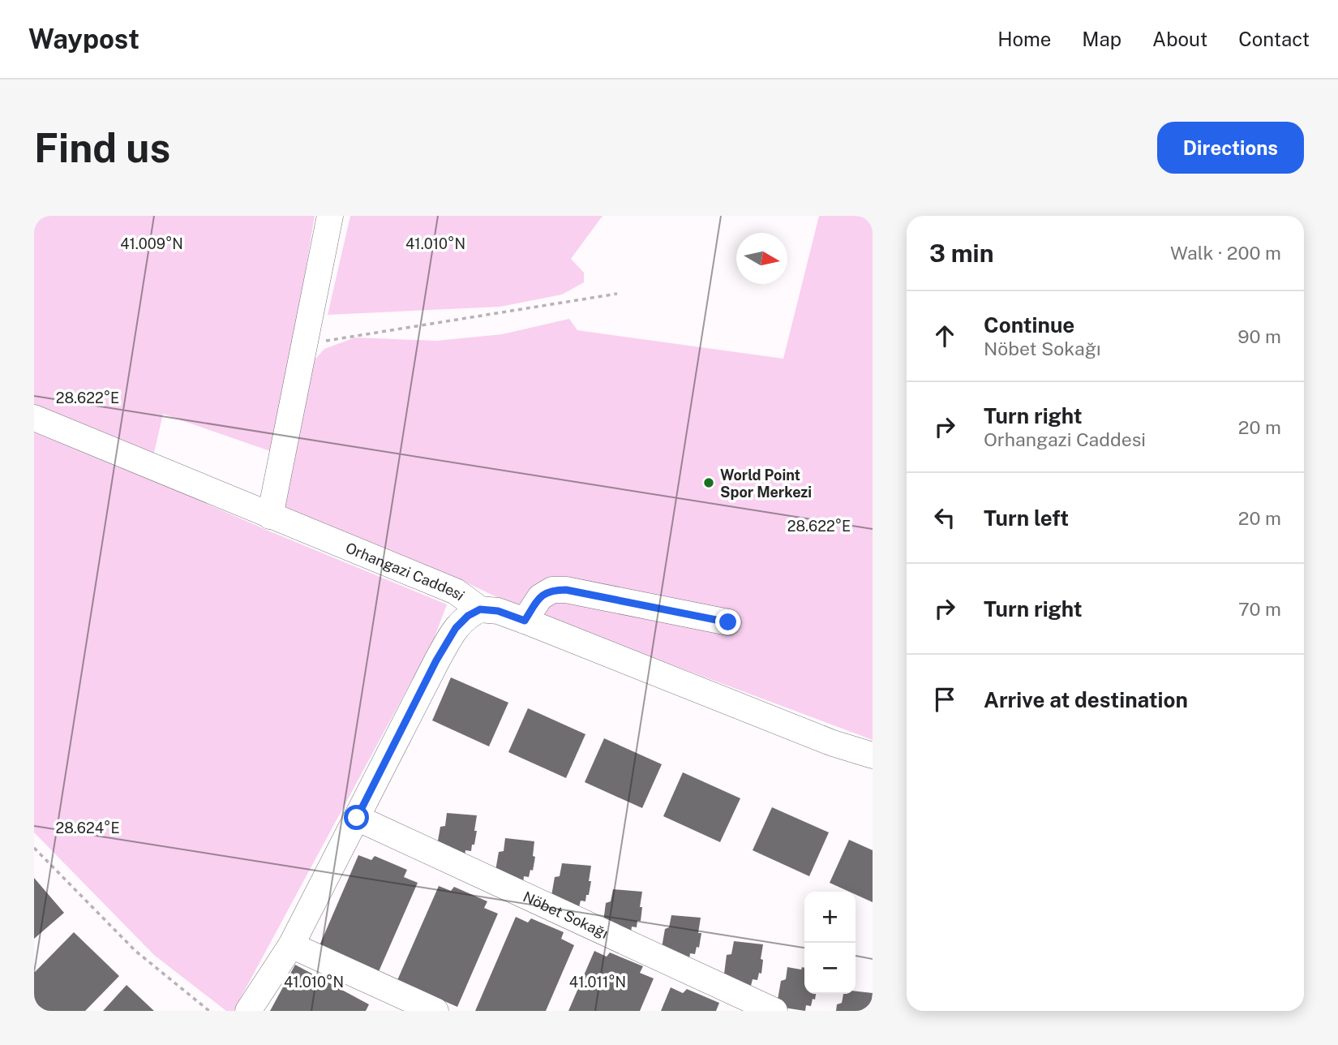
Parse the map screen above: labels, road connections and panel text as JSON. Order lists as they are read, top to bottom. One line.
{"streets":{"street":["Orhangazi Caddesi","Nöbet Sokağı"]},"places":["World Point Spor Merkezi"],"north":"right","page":{"header":"Waypost","nav":["Home","Map","About","Contact"],"buttons":"Directions","title":"Find us","heading":["3 min","Walk · 200 m"],"list":[["Continue","Nöbet Sokağı","90 m"],["Turn right","Orhangazi Caddesi","20 m"],["Turn left","20 m"],["Turn right","70 m"],"Arrive at destination"],"map_buttons":["+","−"]},"coordinates":["41.010°N","41.009°N","28.622°E","28.624°E","41.011°N"]}
